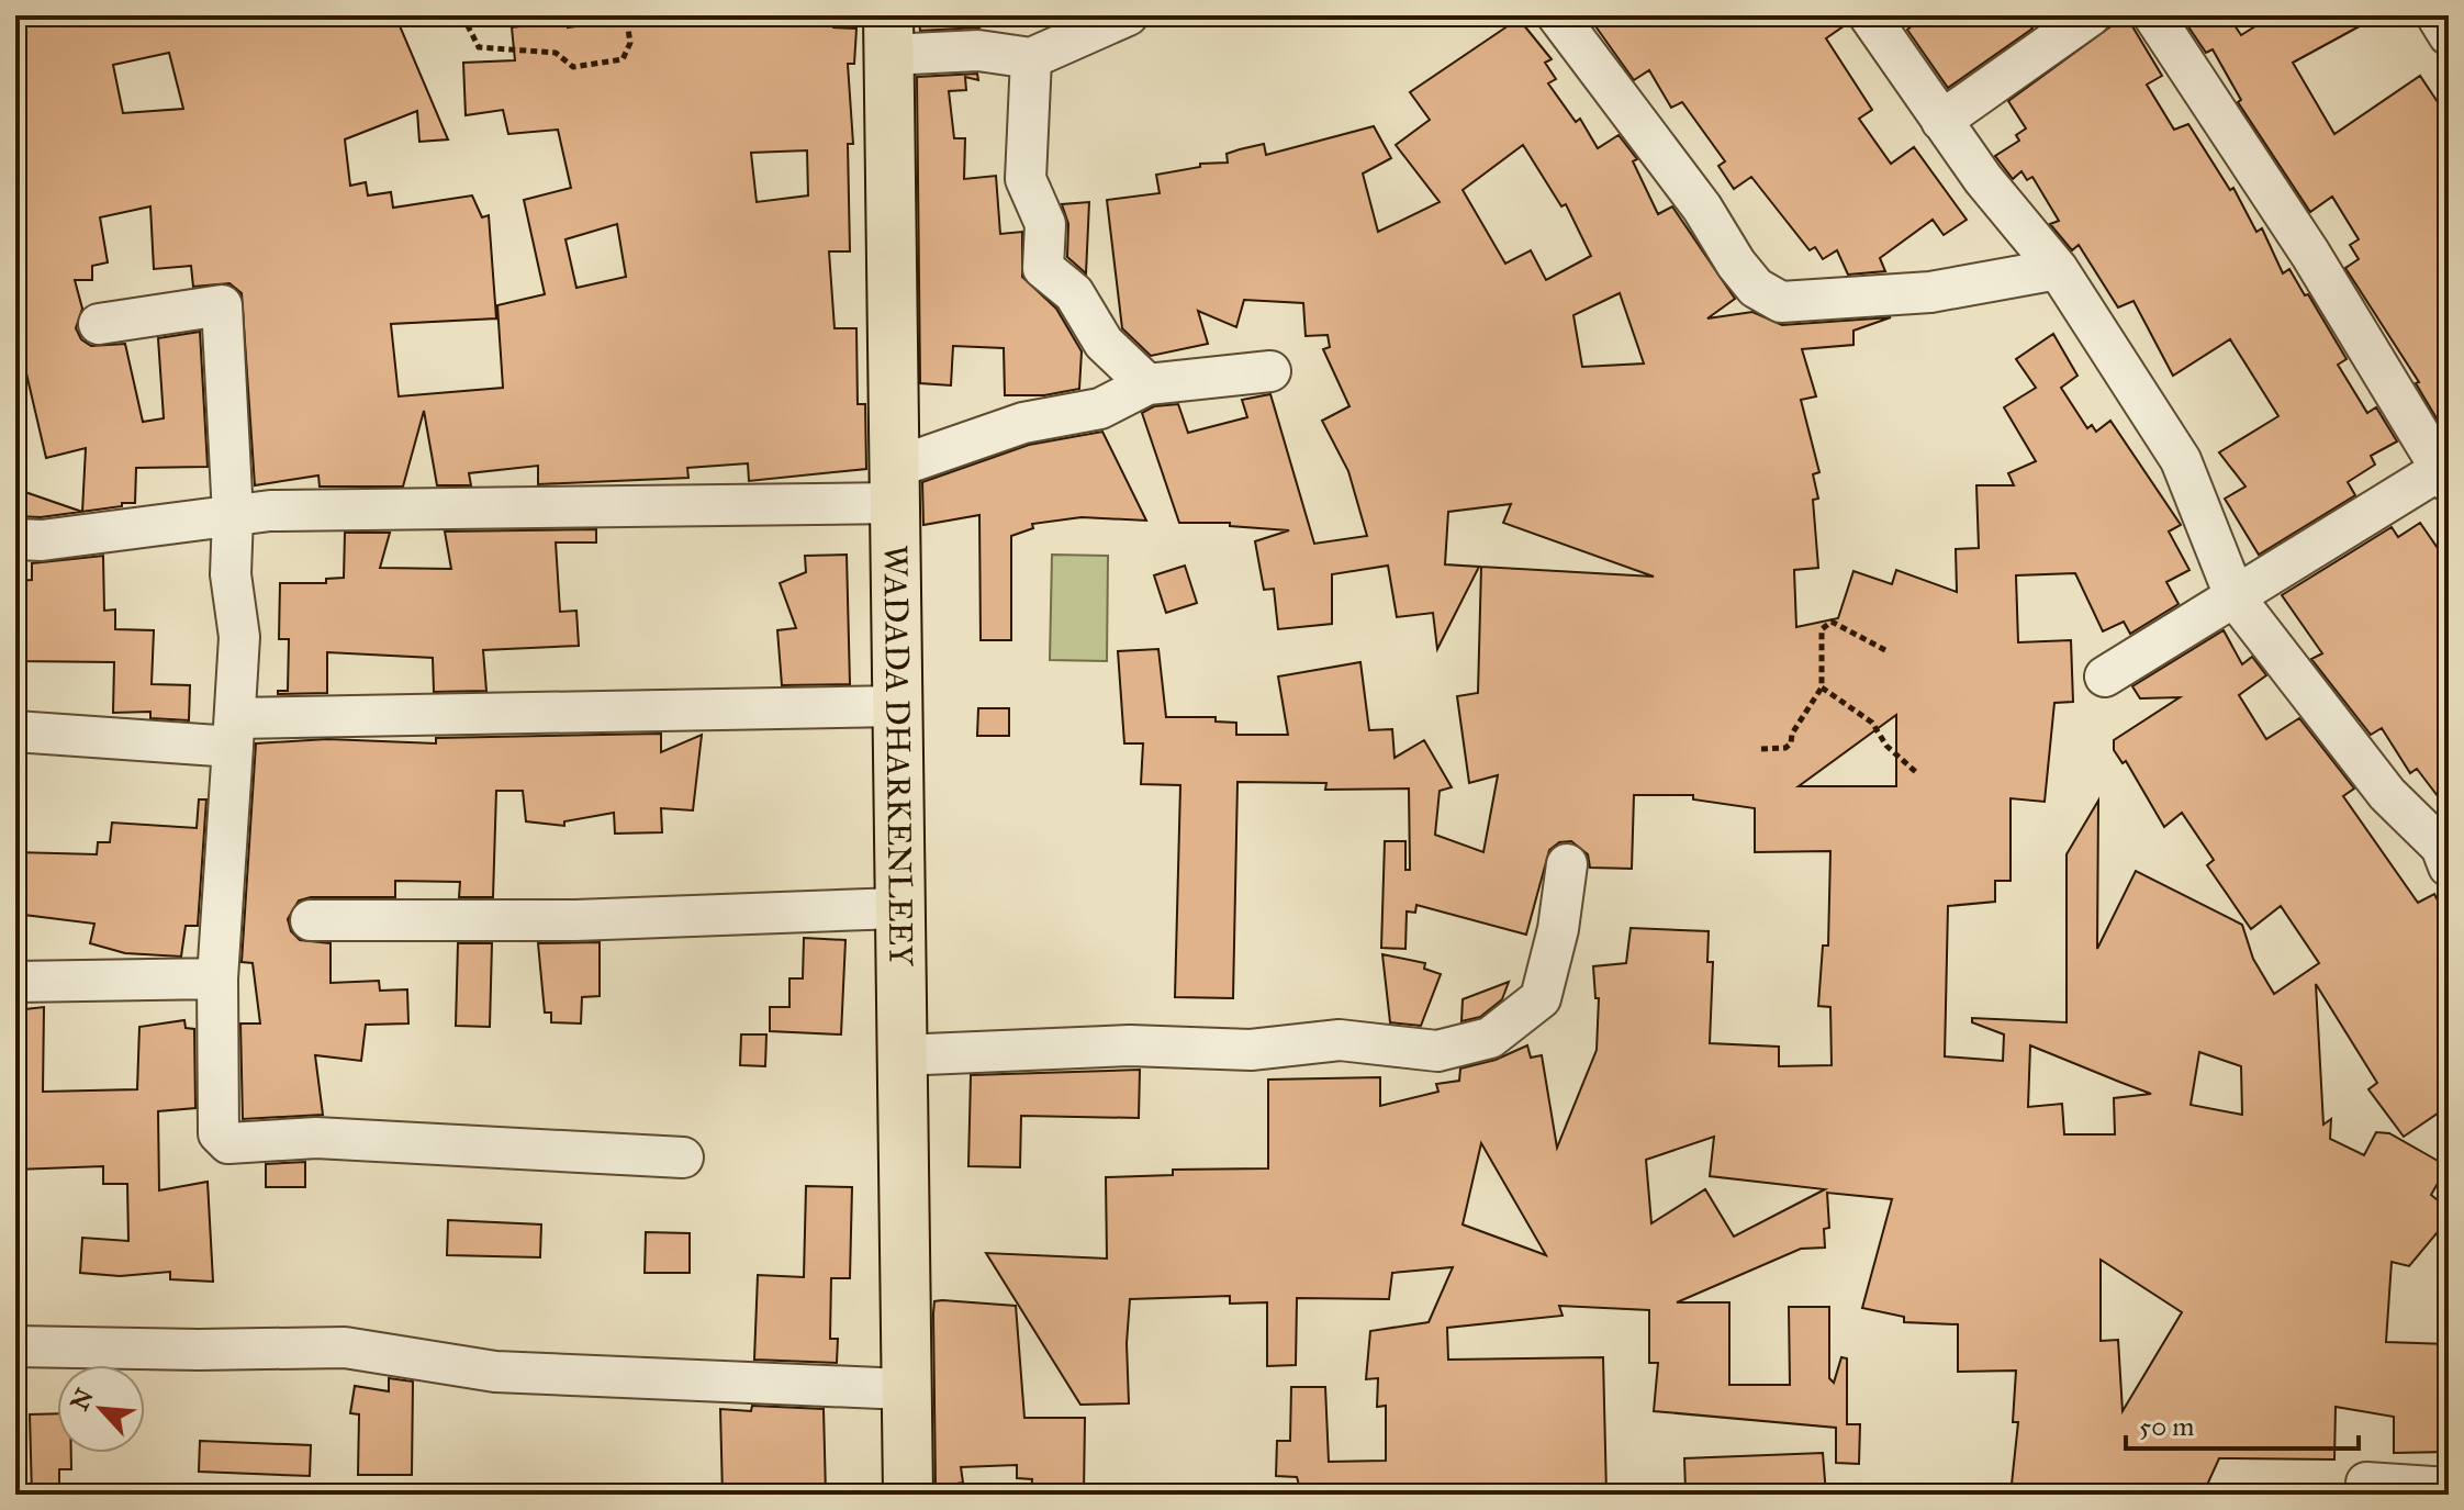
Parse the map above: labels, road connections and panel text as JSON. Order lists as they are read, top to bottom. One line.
{"streets":{"main road":["WADADA DHARKENLEEY"]},"scale_bar":"50 m","north":"top left"}
